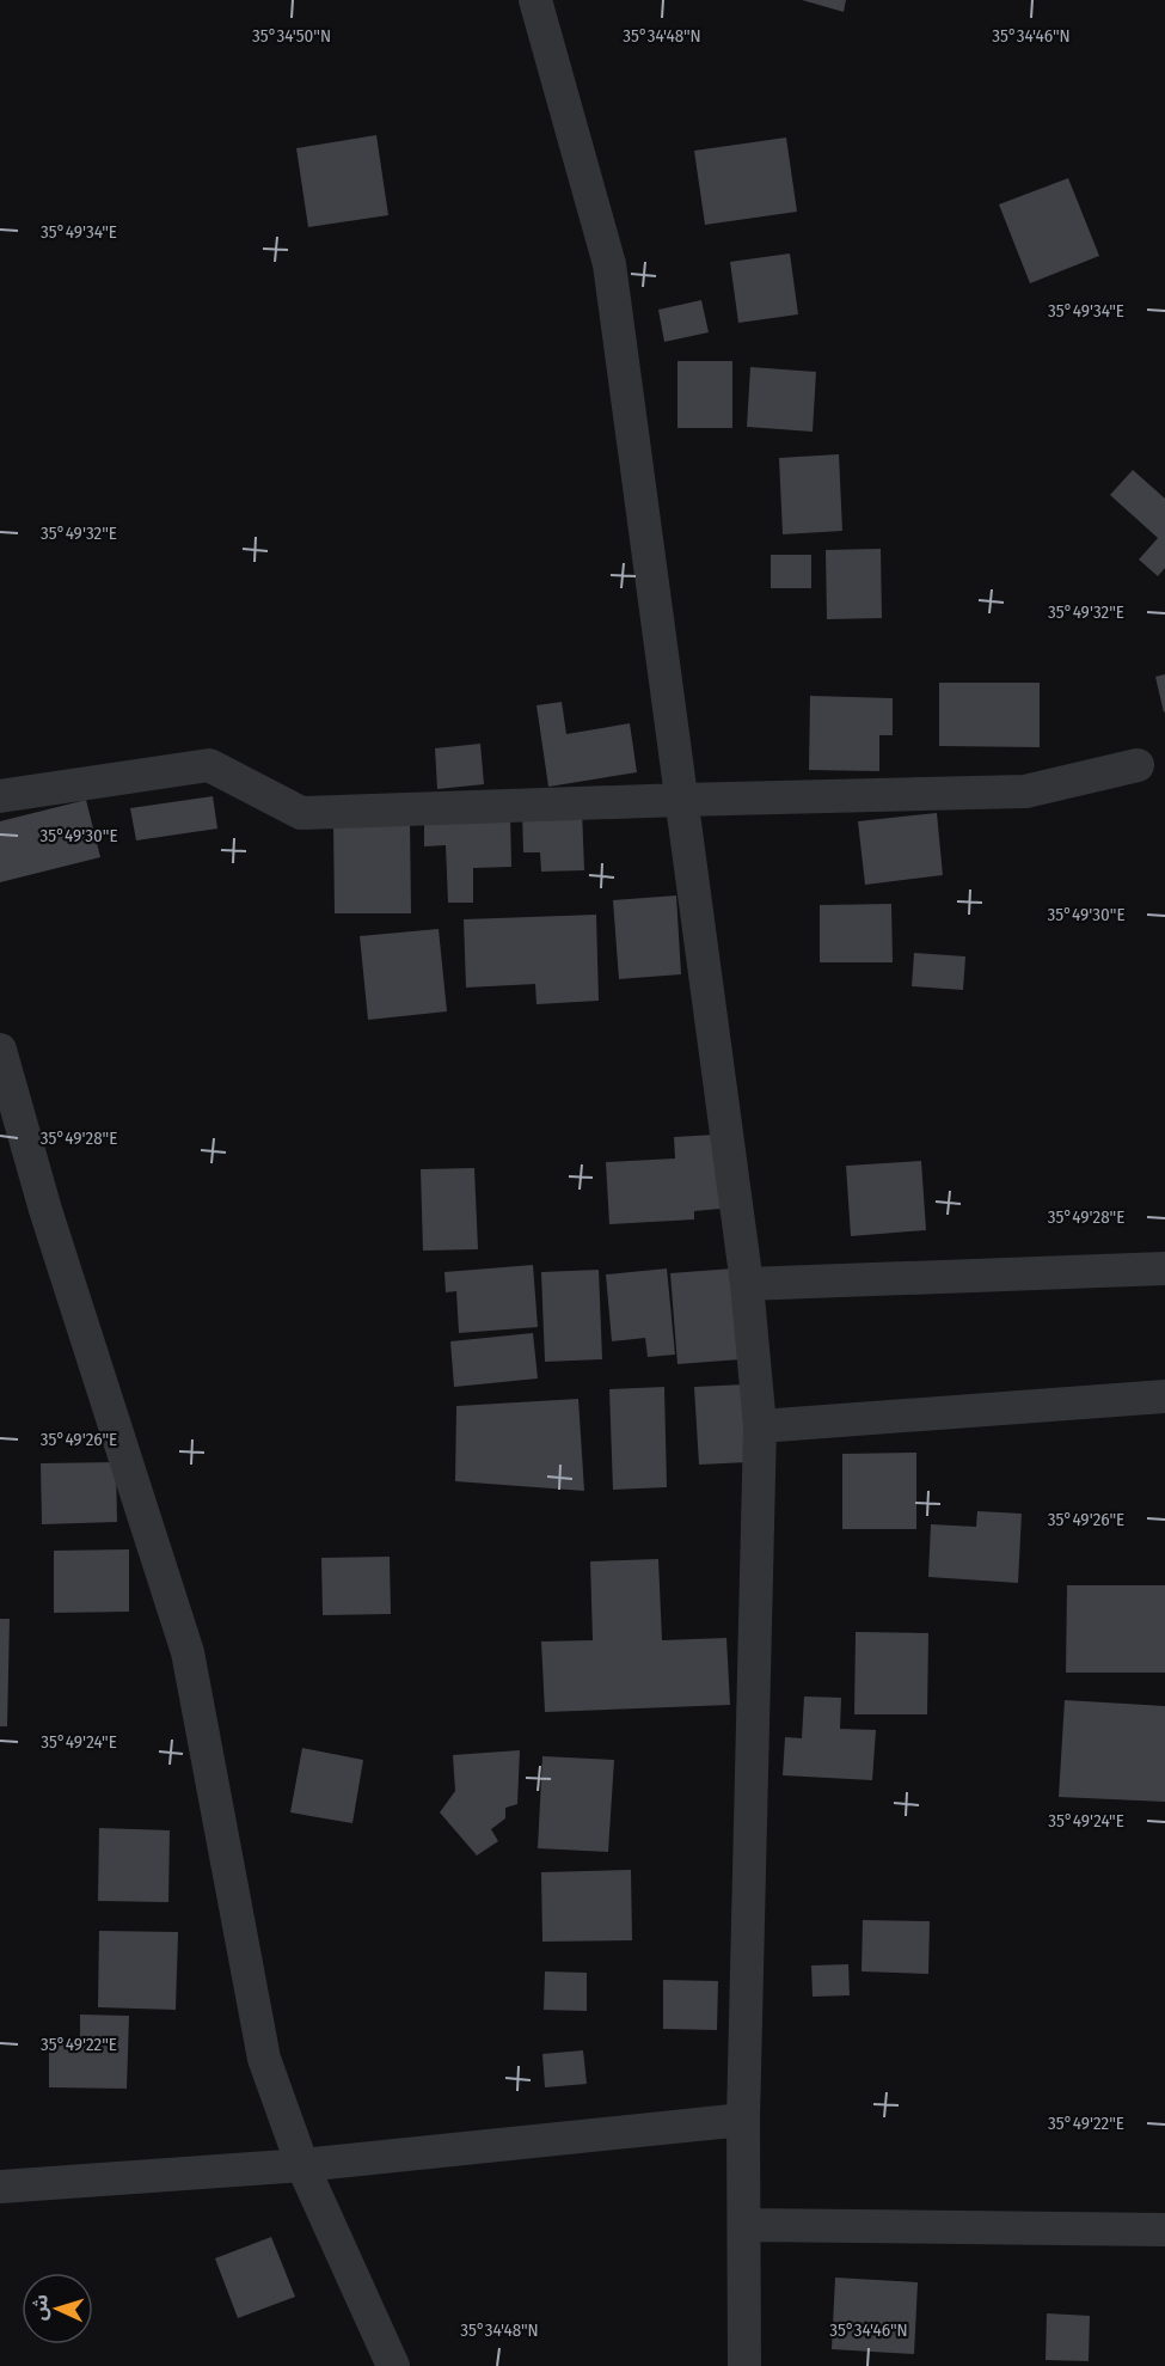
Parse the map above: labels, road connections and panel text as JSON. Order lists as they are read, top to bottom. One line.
{"north":"left","coordinates":["35°34'50\"N","35°34'48\"N","35°34'46\"N","35°49'34\"E","35°49'32\"E","35°49'30\"E","35°49'28\"E","35°49'26\"E","35°49'24\"E","35°49'22\"E"]}
